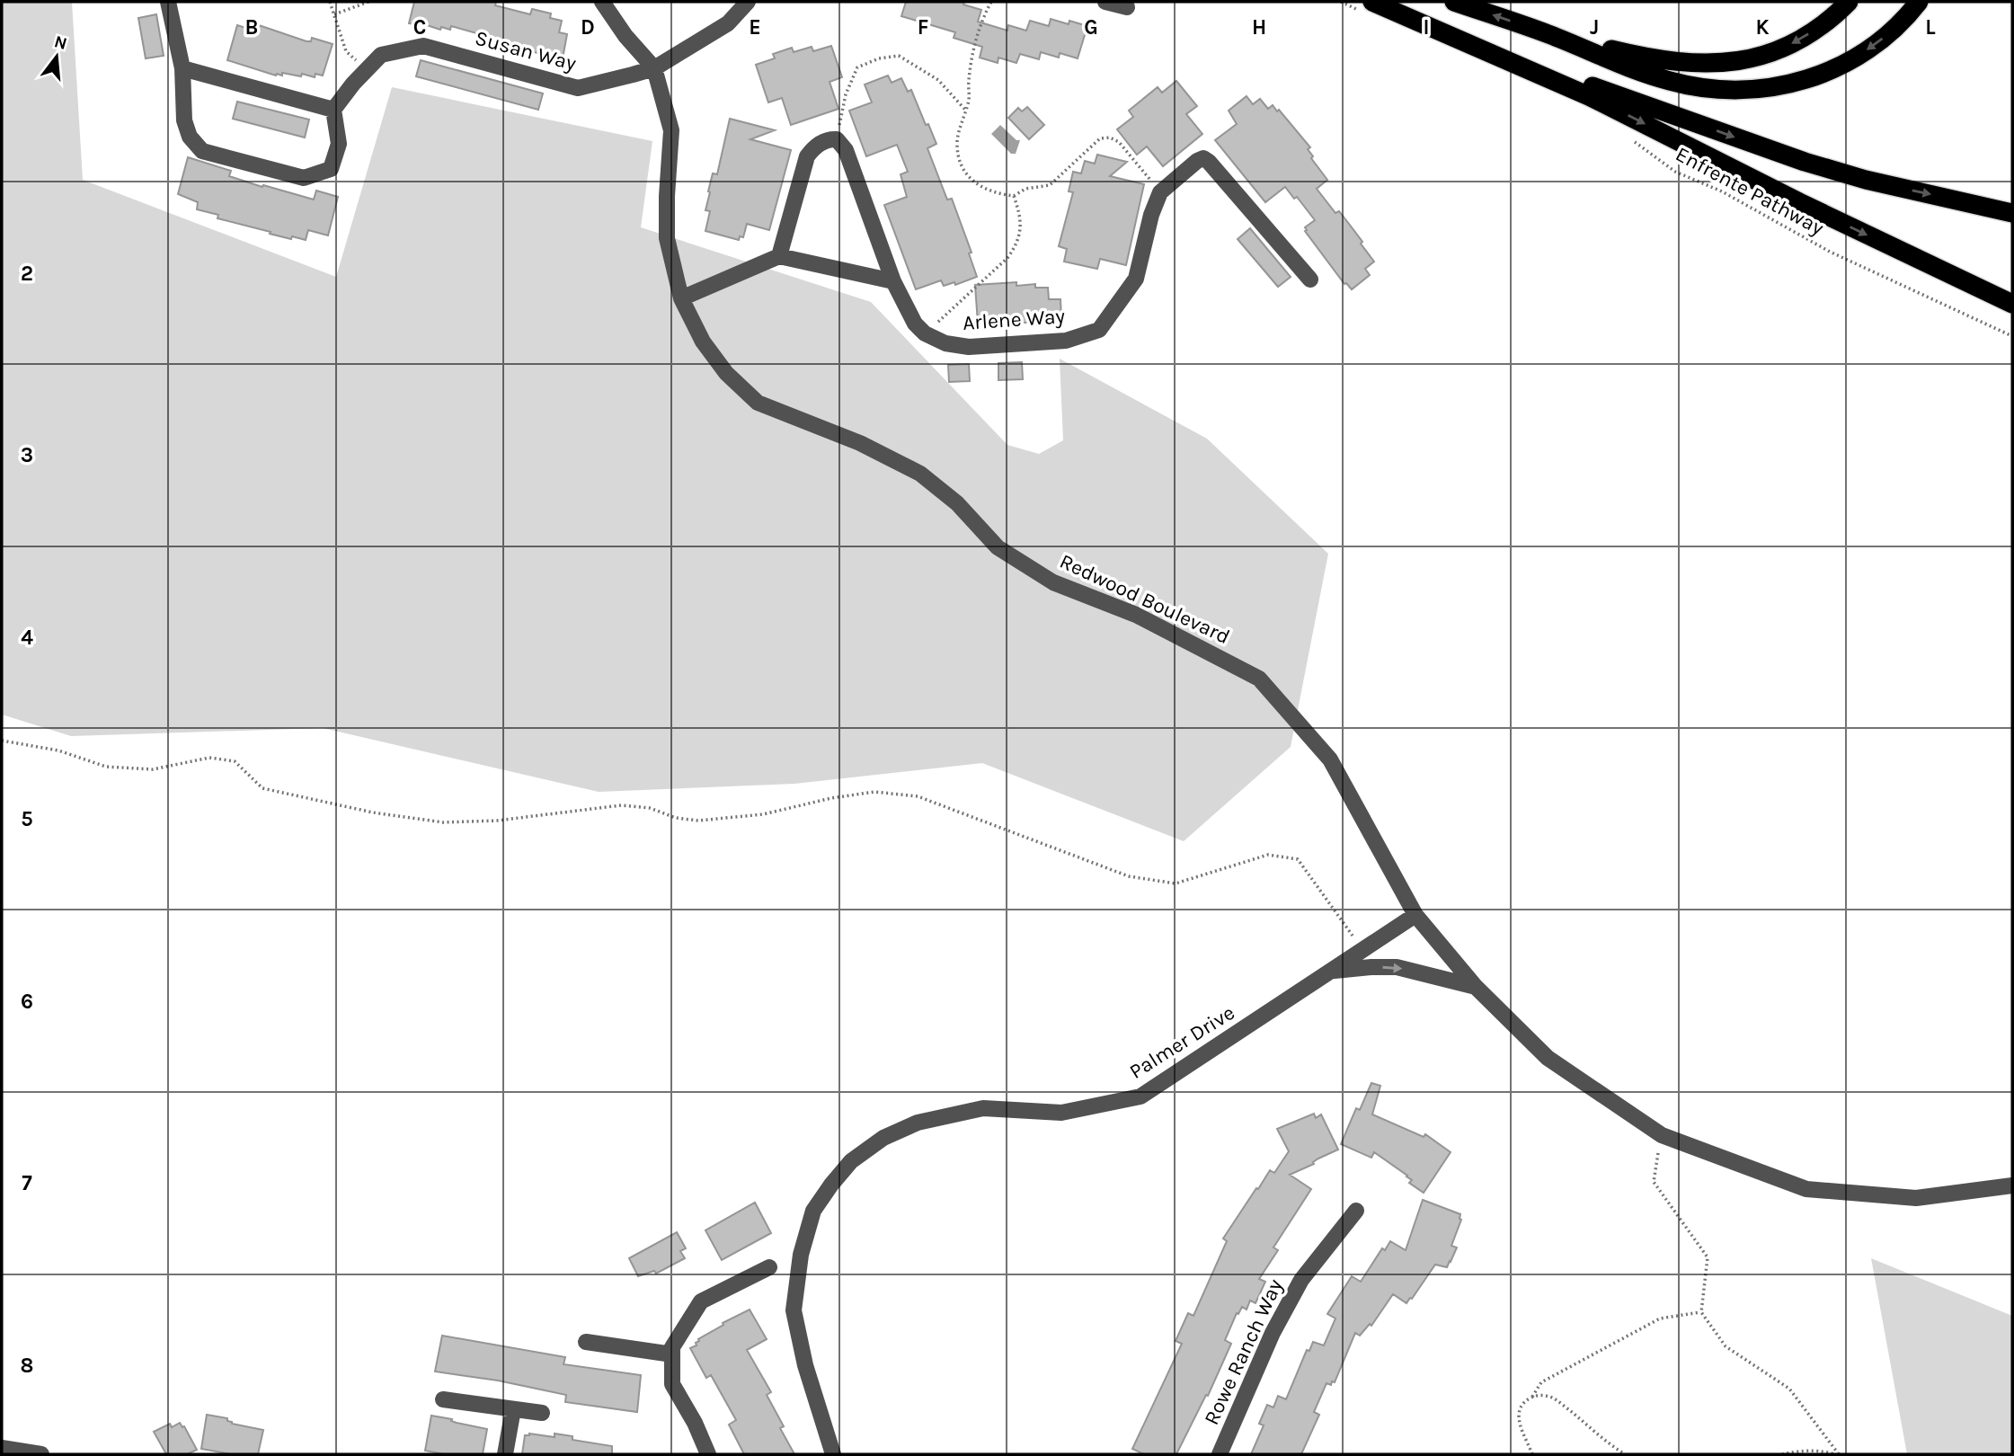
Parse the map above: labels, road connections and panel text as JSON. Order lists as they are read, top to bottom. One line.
{"streets":{"street":["Susan Way","Arlene Way","Redwood Boulevard","Palmer Drive","Rowe Ranch Way"],"path":["Enfrente Pathway"]},"crossings":[["Susan Way","Redwood Boulevard"],["Redwood Boulevard","Palmer Drive"]],"north":"top","grid":{"columns":["B","C","D","E","F","G","H","I","J","K","L"],"rows":["2","3","4","5","6","7","8"]}}
